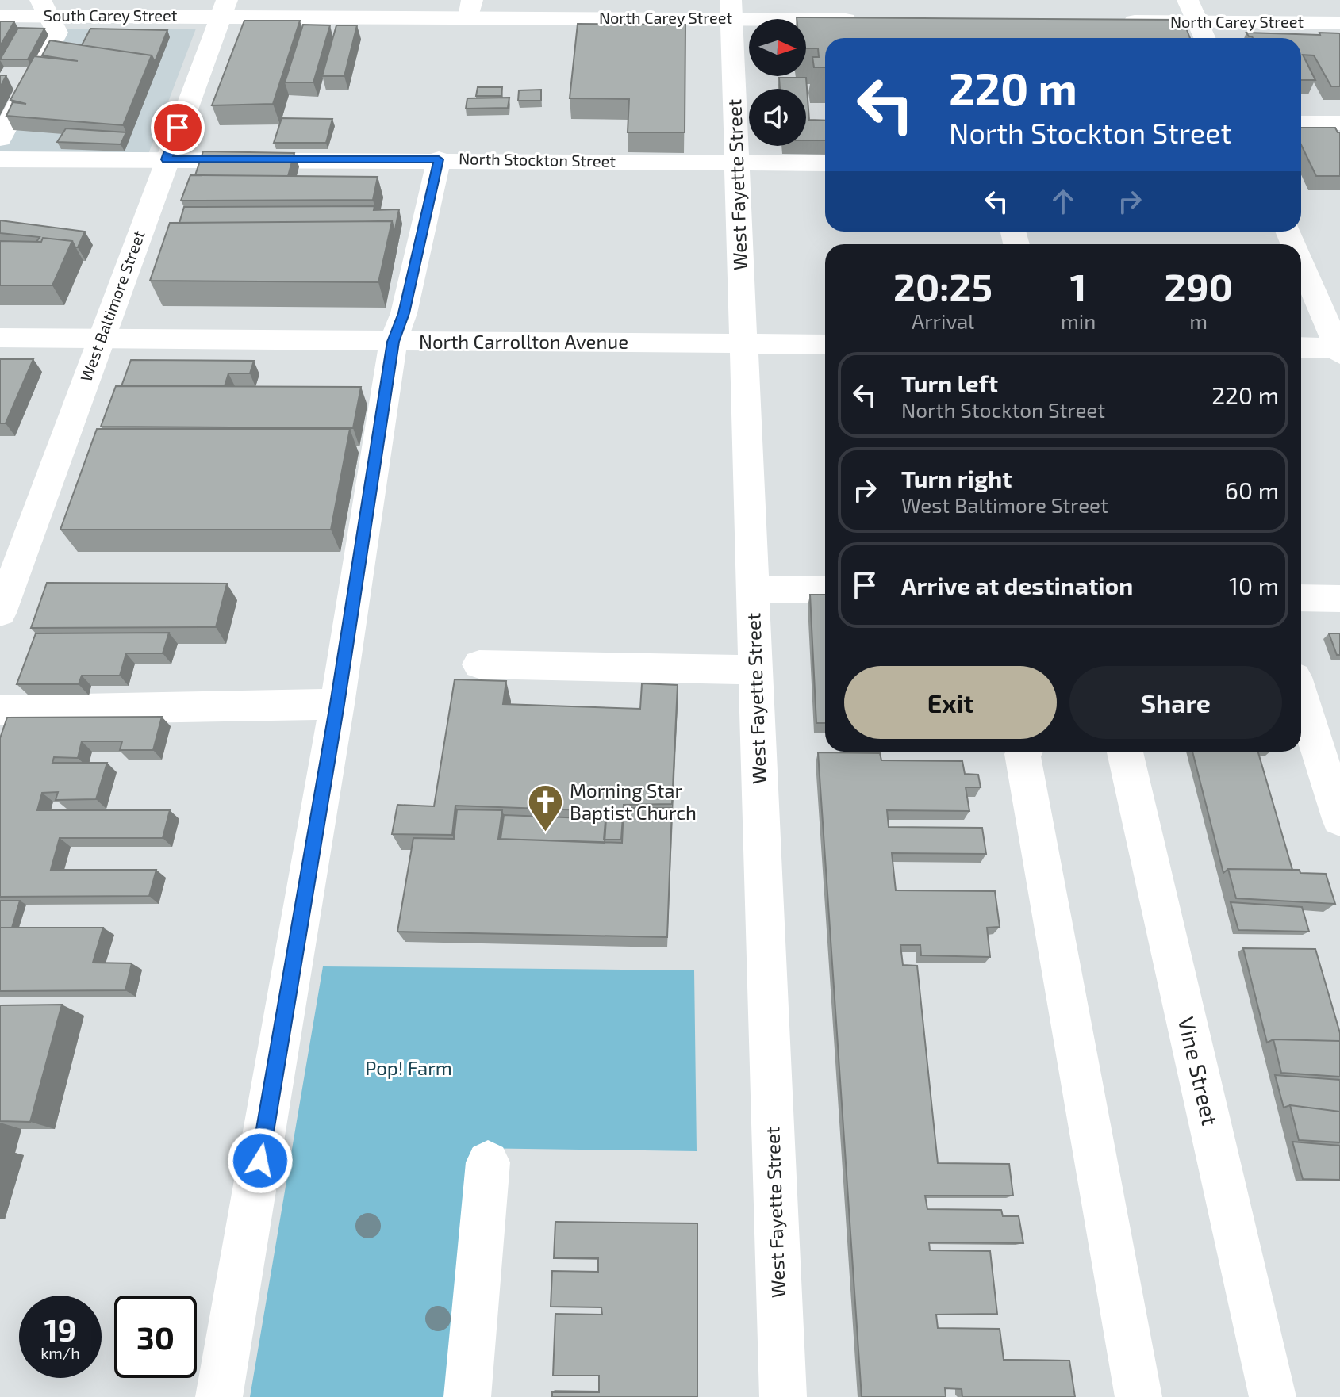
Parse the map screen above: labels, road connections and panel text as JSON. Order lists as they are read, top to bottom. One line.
{"streets":{"street":["South Carey Street","North Carey Street","North Stockton Street","West Fayette Street","West Baltimore Street","North Carrollton Avenue","Vine Street"]},"crossings":[["South Carey Street","North Carey Street"],["South Carey Street","West Baltimore Street"],["North Carey Street","West Fayette Street"],["North Carey Street","West Baltimore Street"],["North Stockton Street","West Fayette Street"],["North Stockton Street","West Baltimore Street"],["West Fayette Street","North Carrollton Avenue"],["West Baltimore Street","North Carrollton Avenue"]],"parks":["Pop! Farm"],"places":{"church":["Morning Star Baptist Church"]},"north":"right","page":{"turn":["220 m","North Stockton Street"],"eta":["20:25","Arrival","1","min","290","m"],"list":[{"name":"Turn left","note":"North Stockton Street","value":"220 m"},{"name":"Turn right","note":"West Baltimore Street","value":"60 m"},{"name":"Arrive at destination","value":"10 m"}],"buttons":["Exit","Share"],"speed":"19 km/h","limit":"30"}}
